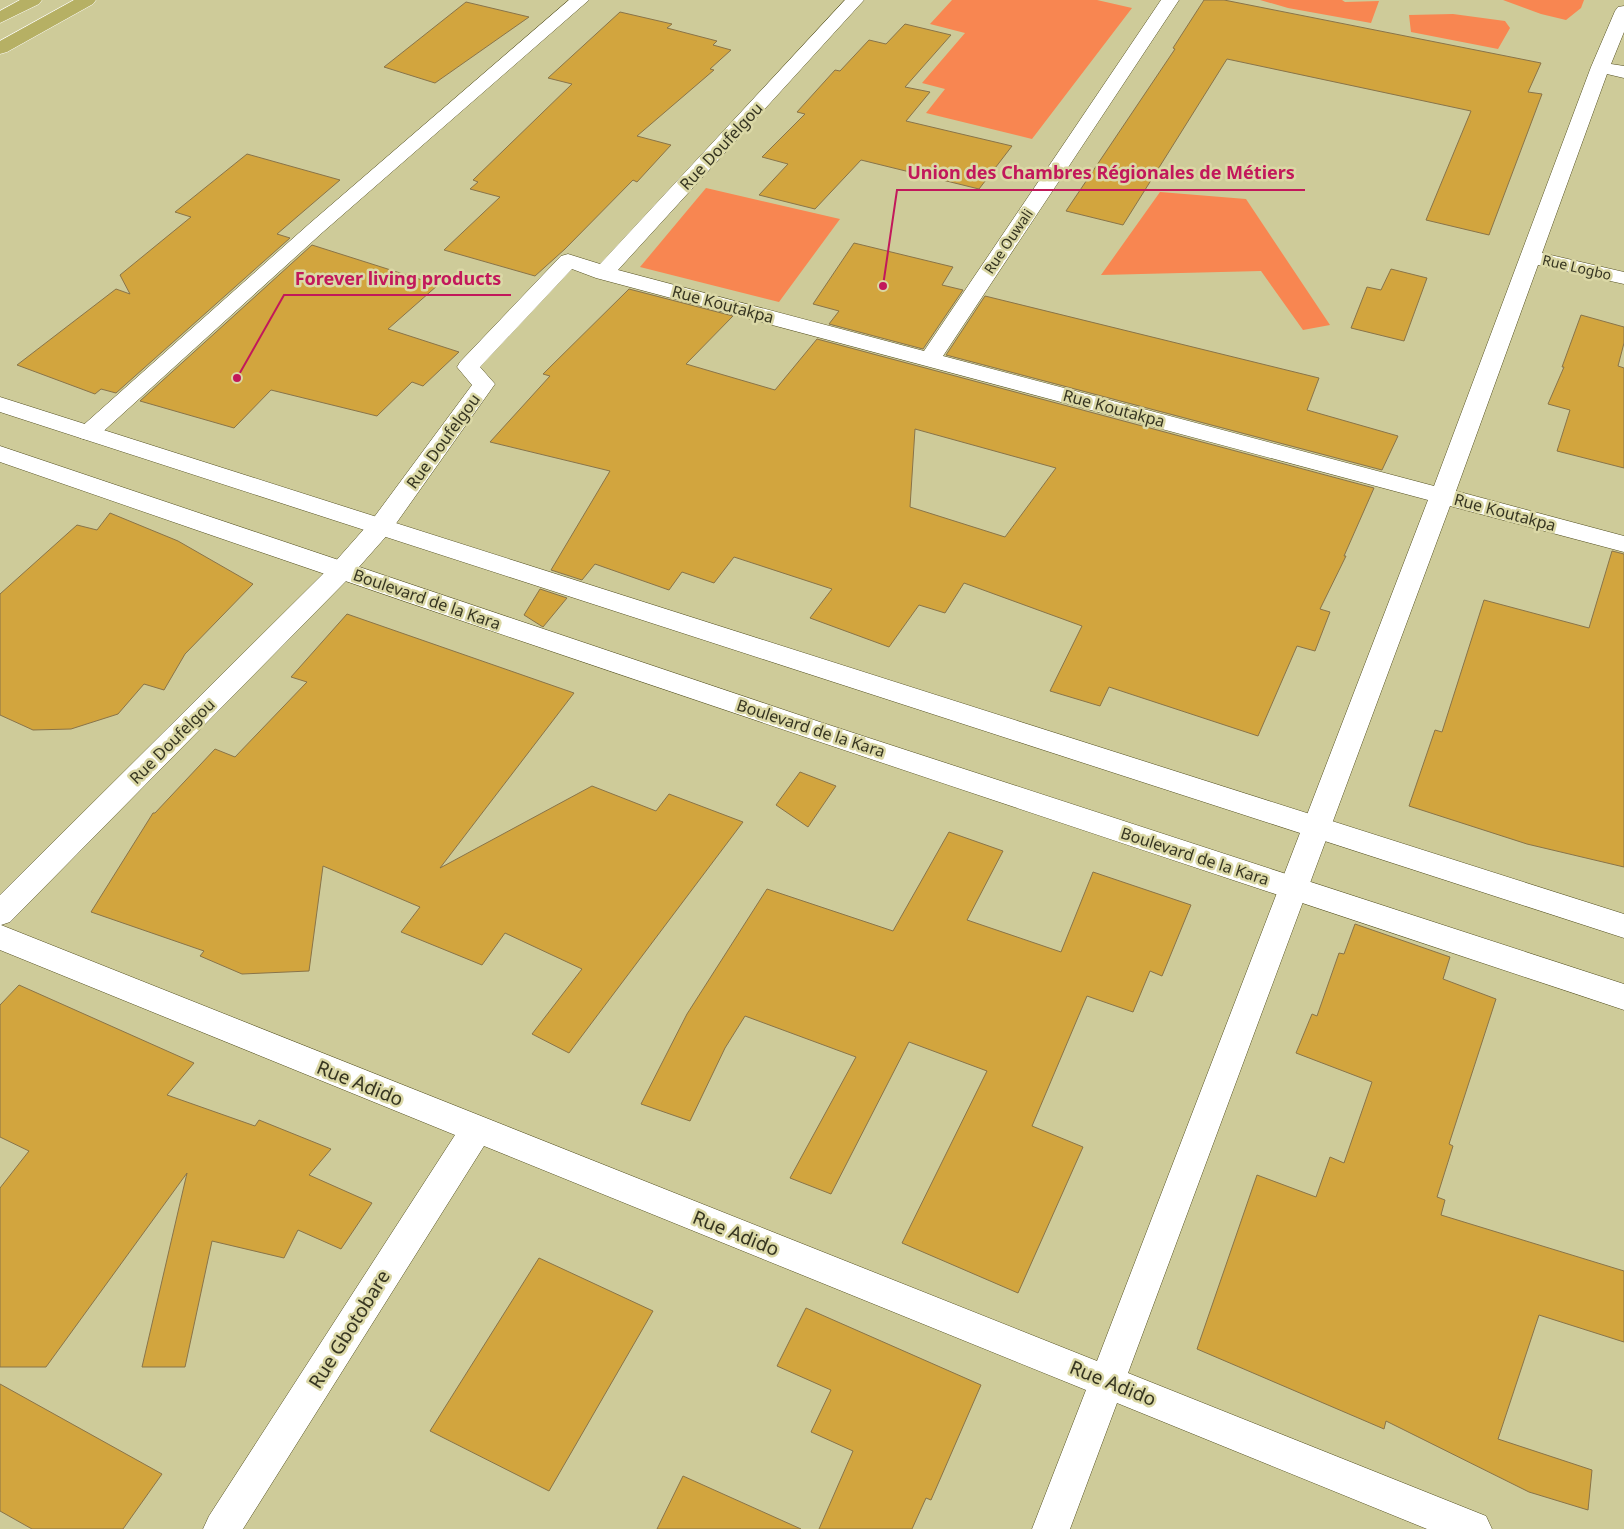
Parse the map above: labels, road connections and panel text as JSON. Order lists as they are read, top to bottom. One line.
{"streets":{"street":["Rue Doufelgou","Rue Ouwali","Rue Logbo","Rue Koutakpa","Boulevard de la Kara","Rue Adido","Rue Gbotobare"]},"crossings":[["Rue Doufelgou","Rue Koutakpa"],["Rue Doufelgou","Boulevard de la Kara"],["Rue Ouwali","Rue Koutakpa"],["Rue Adido","Rue Gbotobare"]],"places":["Union des Chambres Régionales de Métiers","Forever living products"]}
